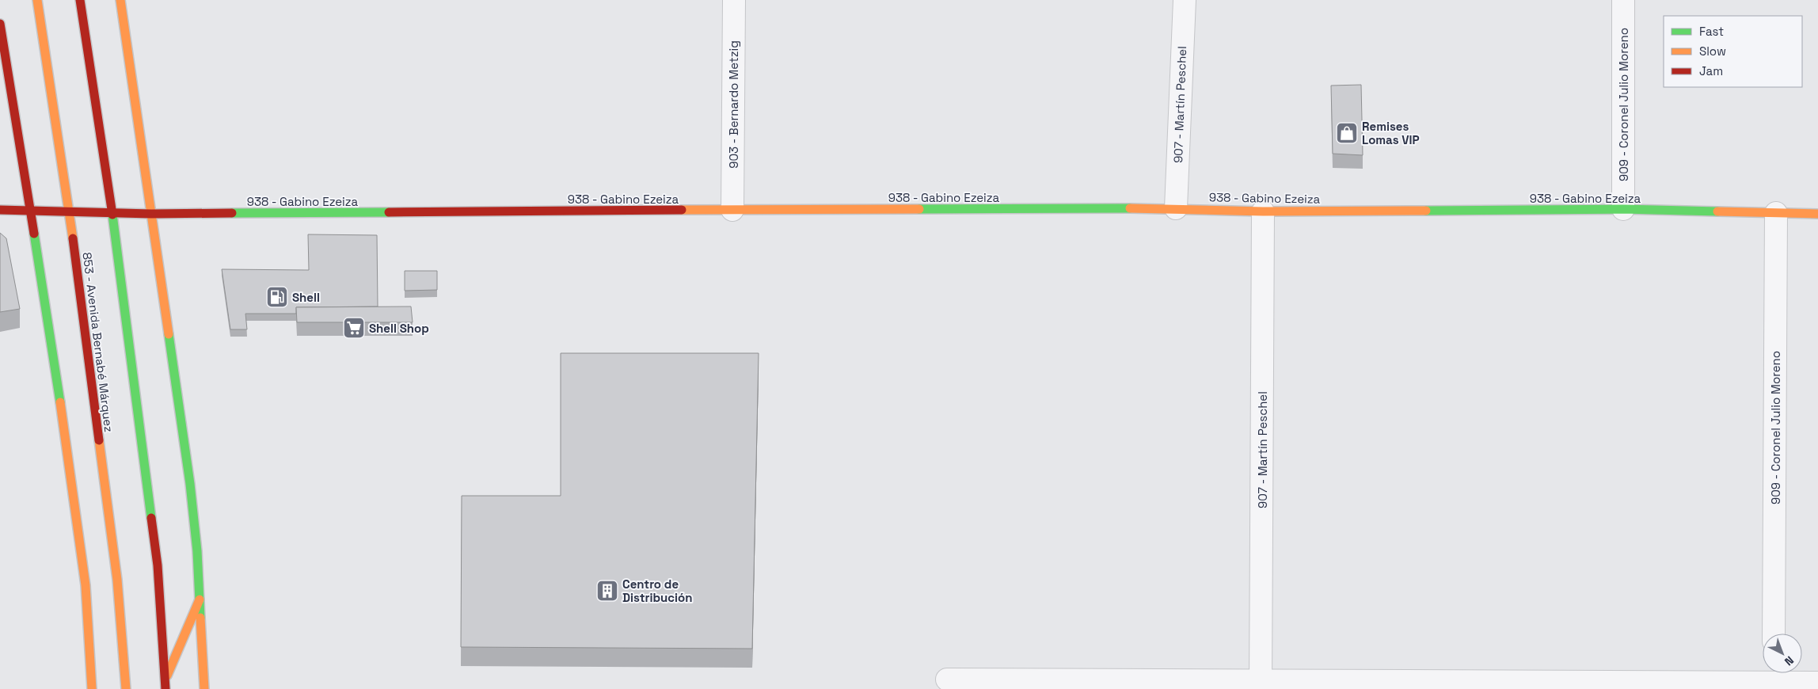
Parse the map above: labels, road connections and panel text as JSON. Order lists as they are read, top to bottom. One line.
{"streets":{"street":["903 - Bernardo Metzig","907 - Martín Peschel","909 - Coronel Julio Moreno","938 - Gabino Ezeiza","853 - Avenida Bernabé Márquez"]},"crossings":[["903 - Bernardo Metzig","938 - Gabino Ezeiza"],["907 - Martín Peschel","938 - Gabino Ezeiza"],["909 - Coronel Julio Moreno","938 - Gabino Ezeiza"],["938 - Gabino Ezeiza","853 - Avenida Bernabé Márquez"]],"places":{"shop":["Remises Lomas VIP"],"fuel station":["Shell"],"supermarket":["Shell Shop"],"building":["Centro de Distribución"]},"legend":["Fast","Slow","Jam"],"north":"bottom right"}
